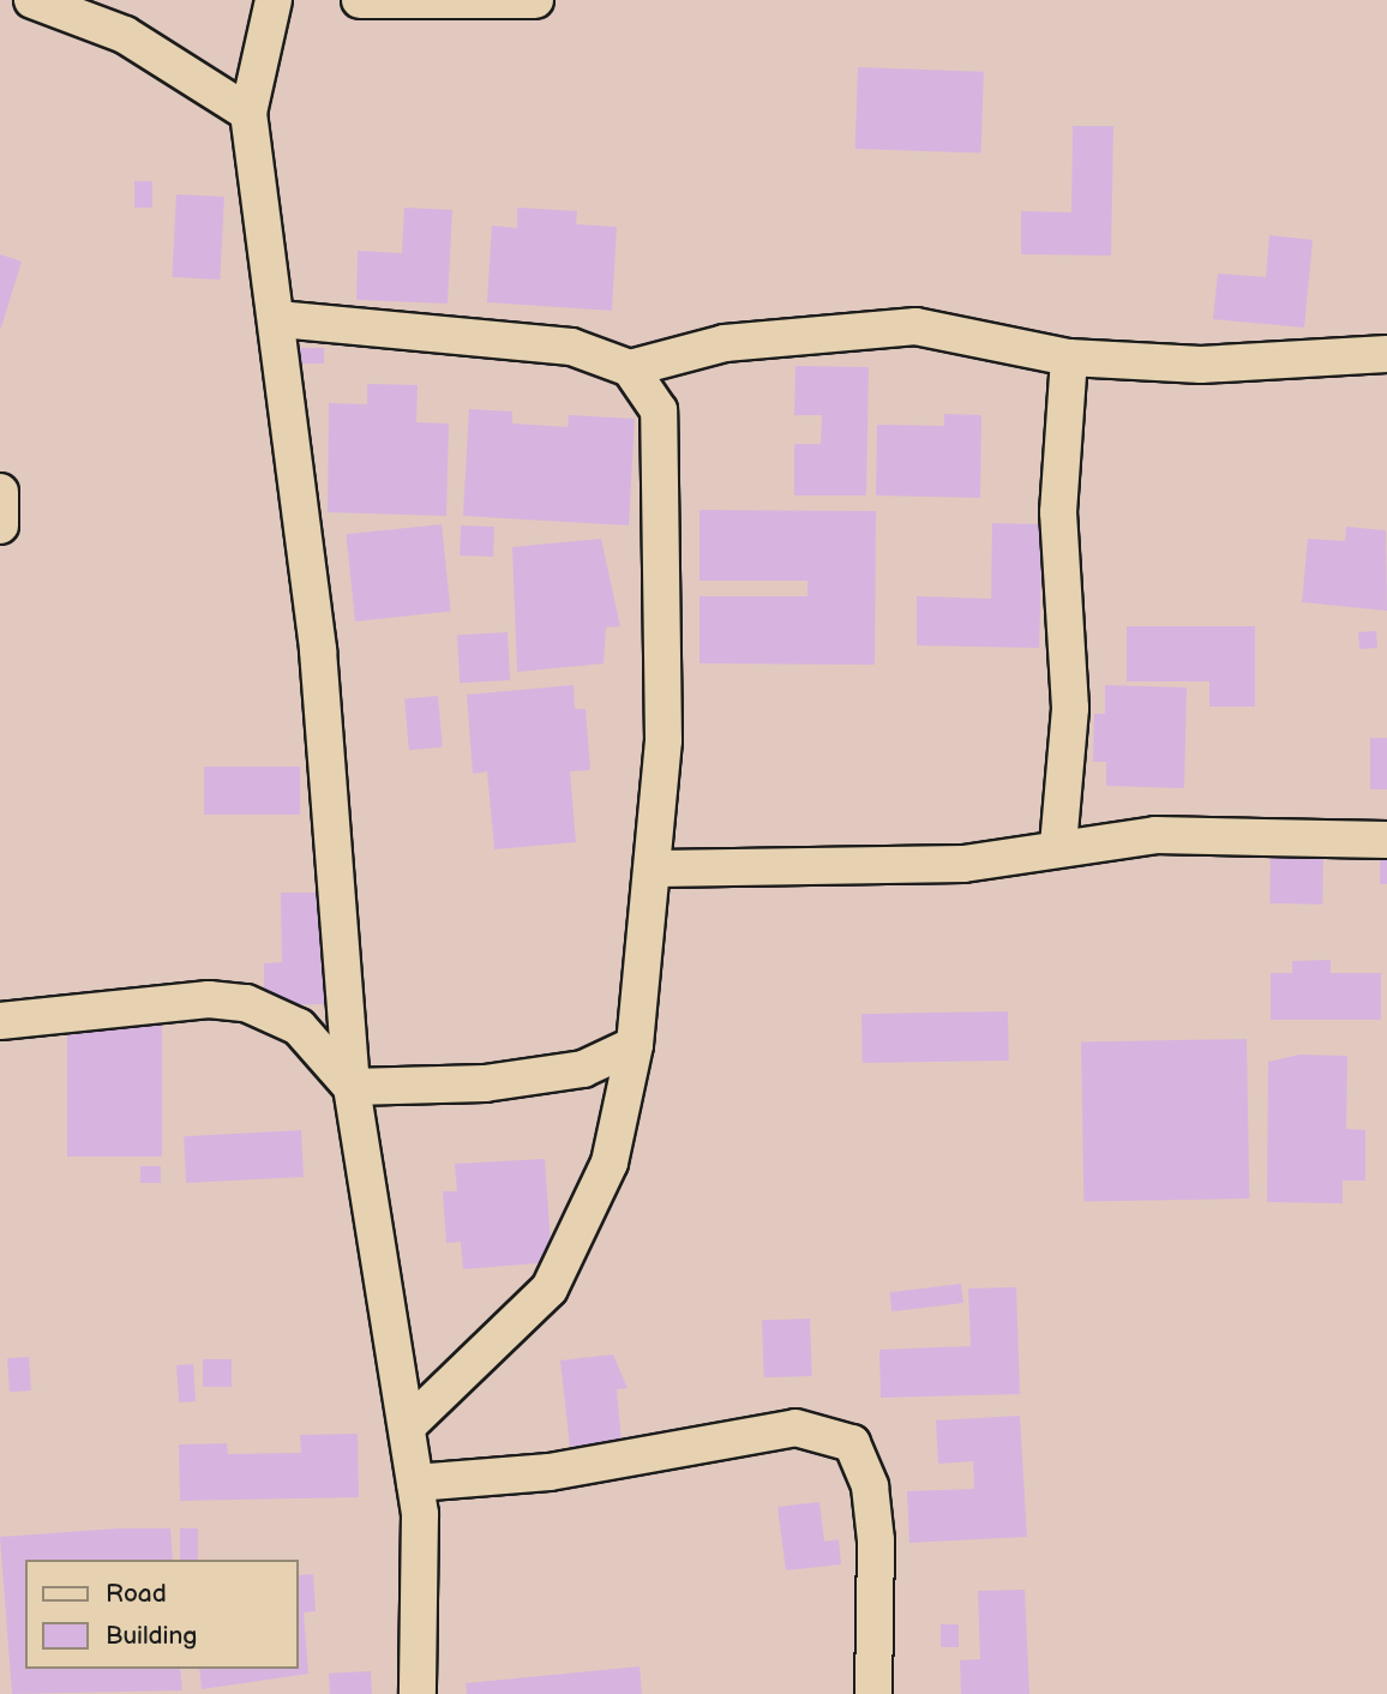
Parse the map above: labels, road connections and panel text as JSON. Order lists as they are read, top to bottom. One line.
{"legend":["Road","Building"]}
